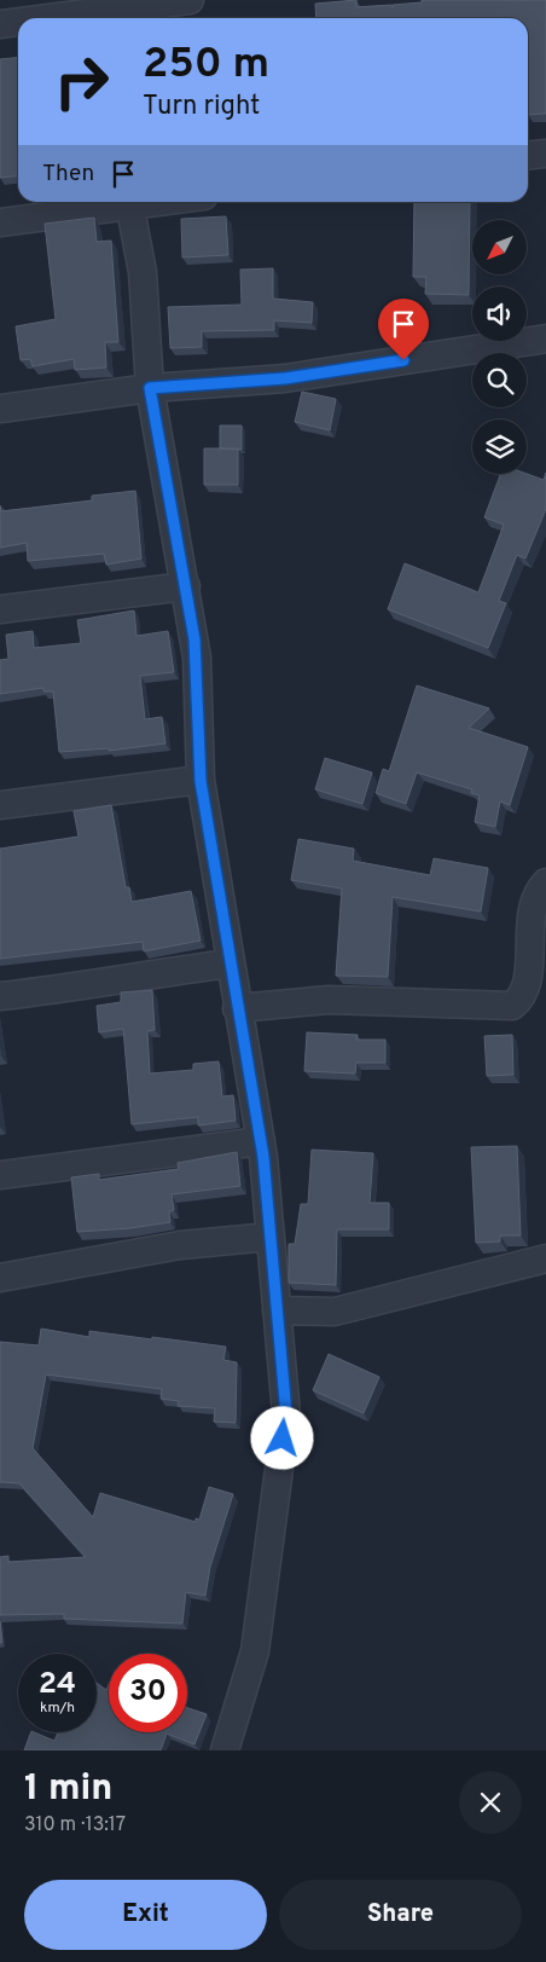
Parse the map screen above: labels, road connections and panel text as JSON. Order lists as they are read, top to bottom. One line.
{"north":"bottom left","page":{"turn":["250 m","Turn right"],"then":"Then","speed":"24 km/h","limit":"30","heading":["1 min","310 m · 13:17"],"buttons":["Exit","Share"]}}
